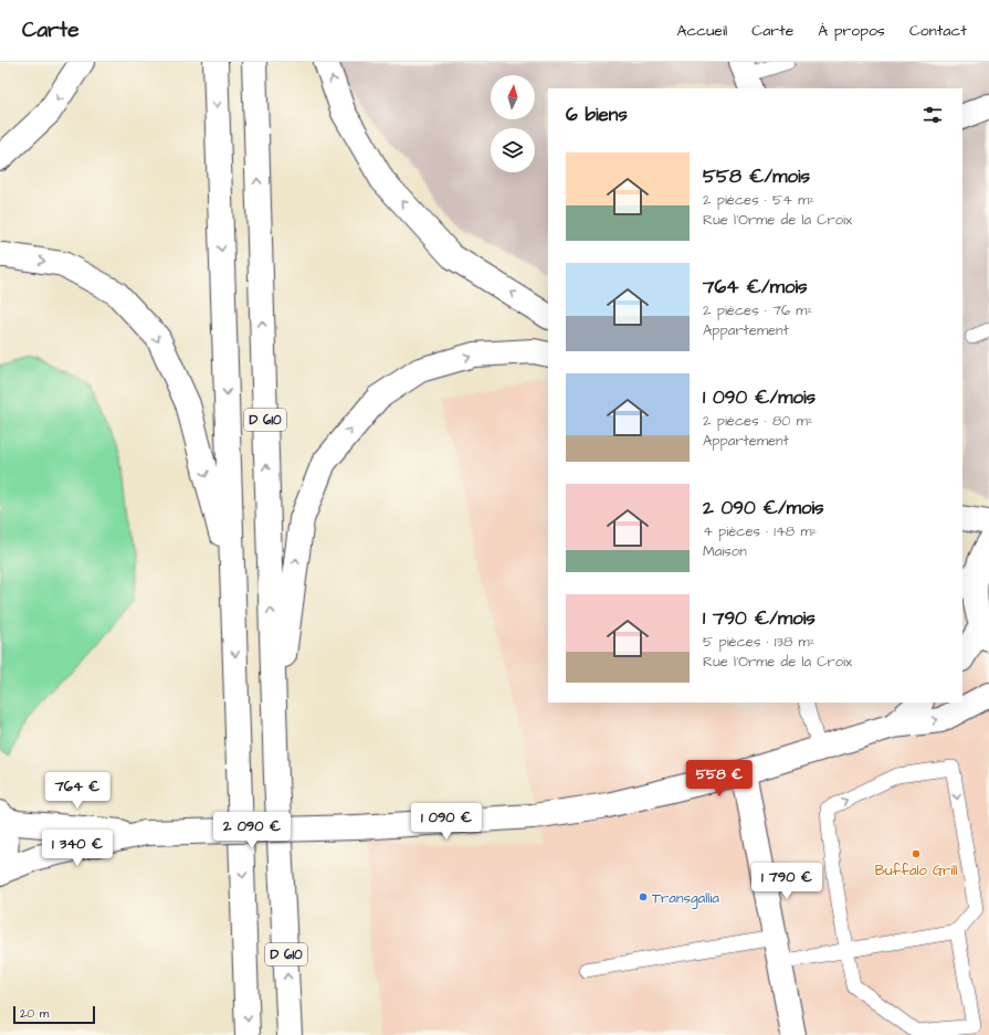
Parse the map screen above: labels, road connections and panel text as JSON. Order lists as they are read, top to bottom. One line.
{"streets":{"main road":["D 610"]},"places":["Buffalo Grill","Transgallia"],"scale_bar":"20 m","north":"top","page":{"header":"Carte","nav":["Accueil","Carte","À propos","Contact"],"heading":"6 biens","list":[{"name":"558 €/mois","note":"2 pièces · 54 m² · Rue l'Orme de la Croix"},{"name":"764 €/mois","note":"2 pièces · 76 m² · Appartement"},{"name":"1 090 €/mois","note":"2 pièces · 80 m² · Appartement"},{"name":"2 090 €/mois","note":"4 pièces · 148 m² · Maison"},{"name":"1 790 €/mois","note":"5 pièces · 138 m² · Rue l'Orme de la Croix"}],"price":["558 €","764 €","1 090 €","2 090 €","1 340 €","1 790 €"],"scale":"20 m"}}
